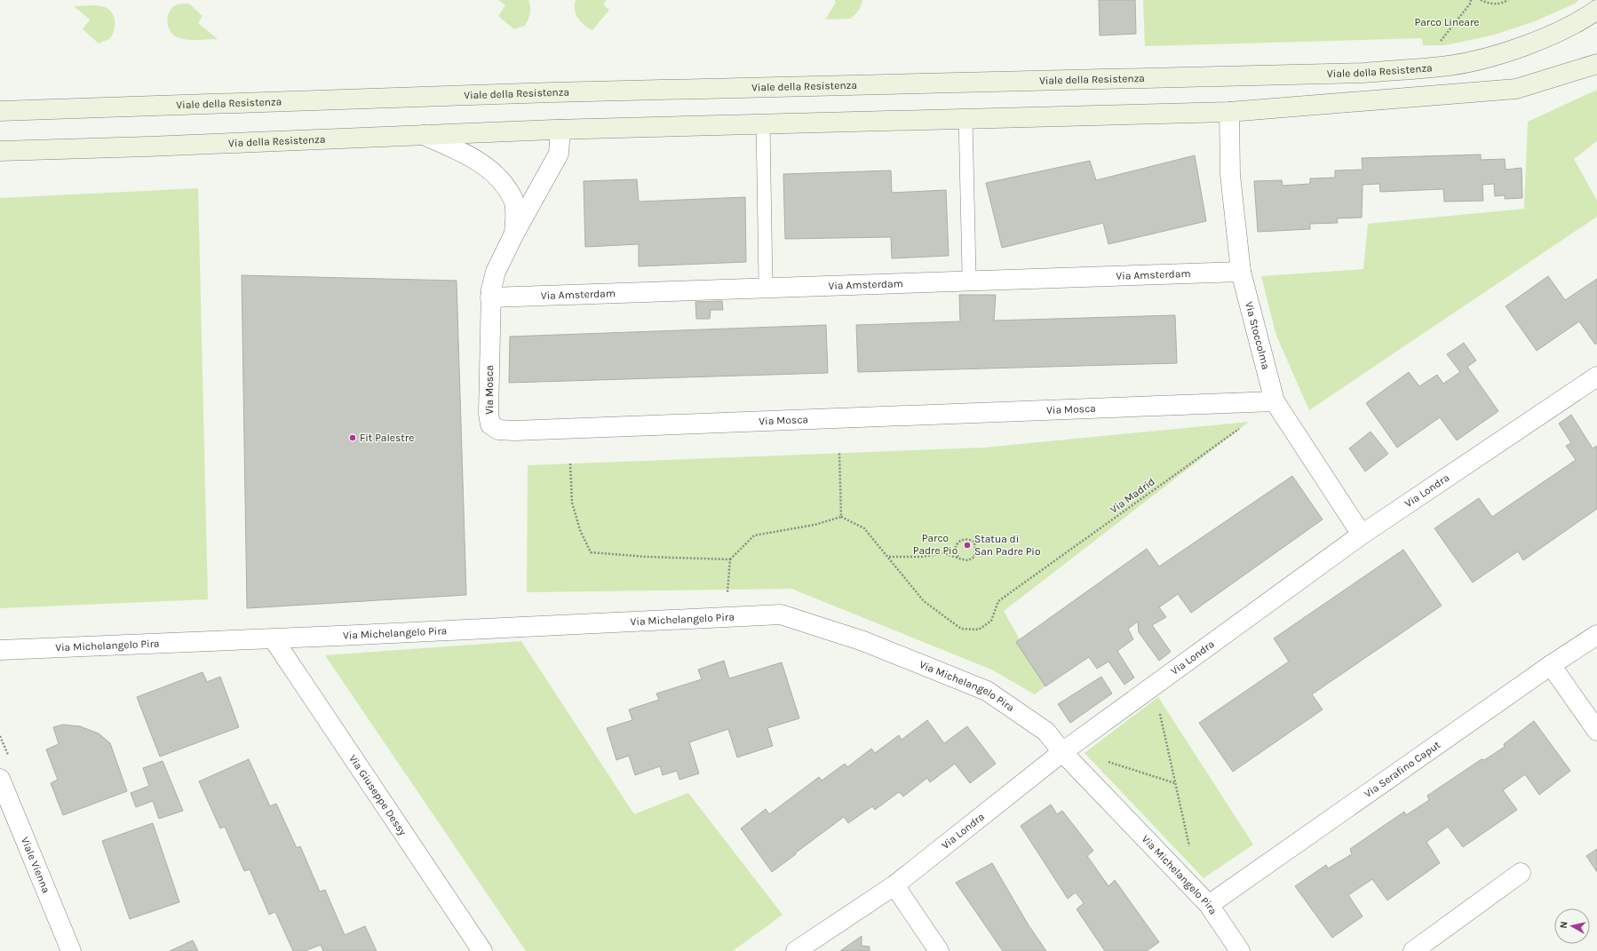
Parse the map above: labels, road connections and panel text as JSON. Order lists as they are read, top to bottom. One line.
{"streets":{"street":["Viale della Resistenza","Via della Resistenza","Via Amsterdam","Via Stoccolma","Via Mosca","Via Londra","Via Michelangelo Pira","Via Serafino Caput","Via Giuseppe Dessy","Viale Vienna"],"path":["Via Madrid"]},"crossings":[["Via della Resistenza","Via Mosca"],["Via Amsterdam","Via Stoccolma"],["Via Amsterdam","Via Mosca"],["Via Stoccolma","Via Mosca"],["Via Stoccolma","Via Londra"],["Via Londra","Via Michelangelo Pira"],["Via Michelangelo Pira","Via Serafino Caput"],["Via Michelangelo Pira","Via Giuseppe Dessy"]],"parks":["Parco Lineare","Parco Padre Pio"],"places":["Fit Palestre","Statua di San Padre Pio"],"north":"left"}
